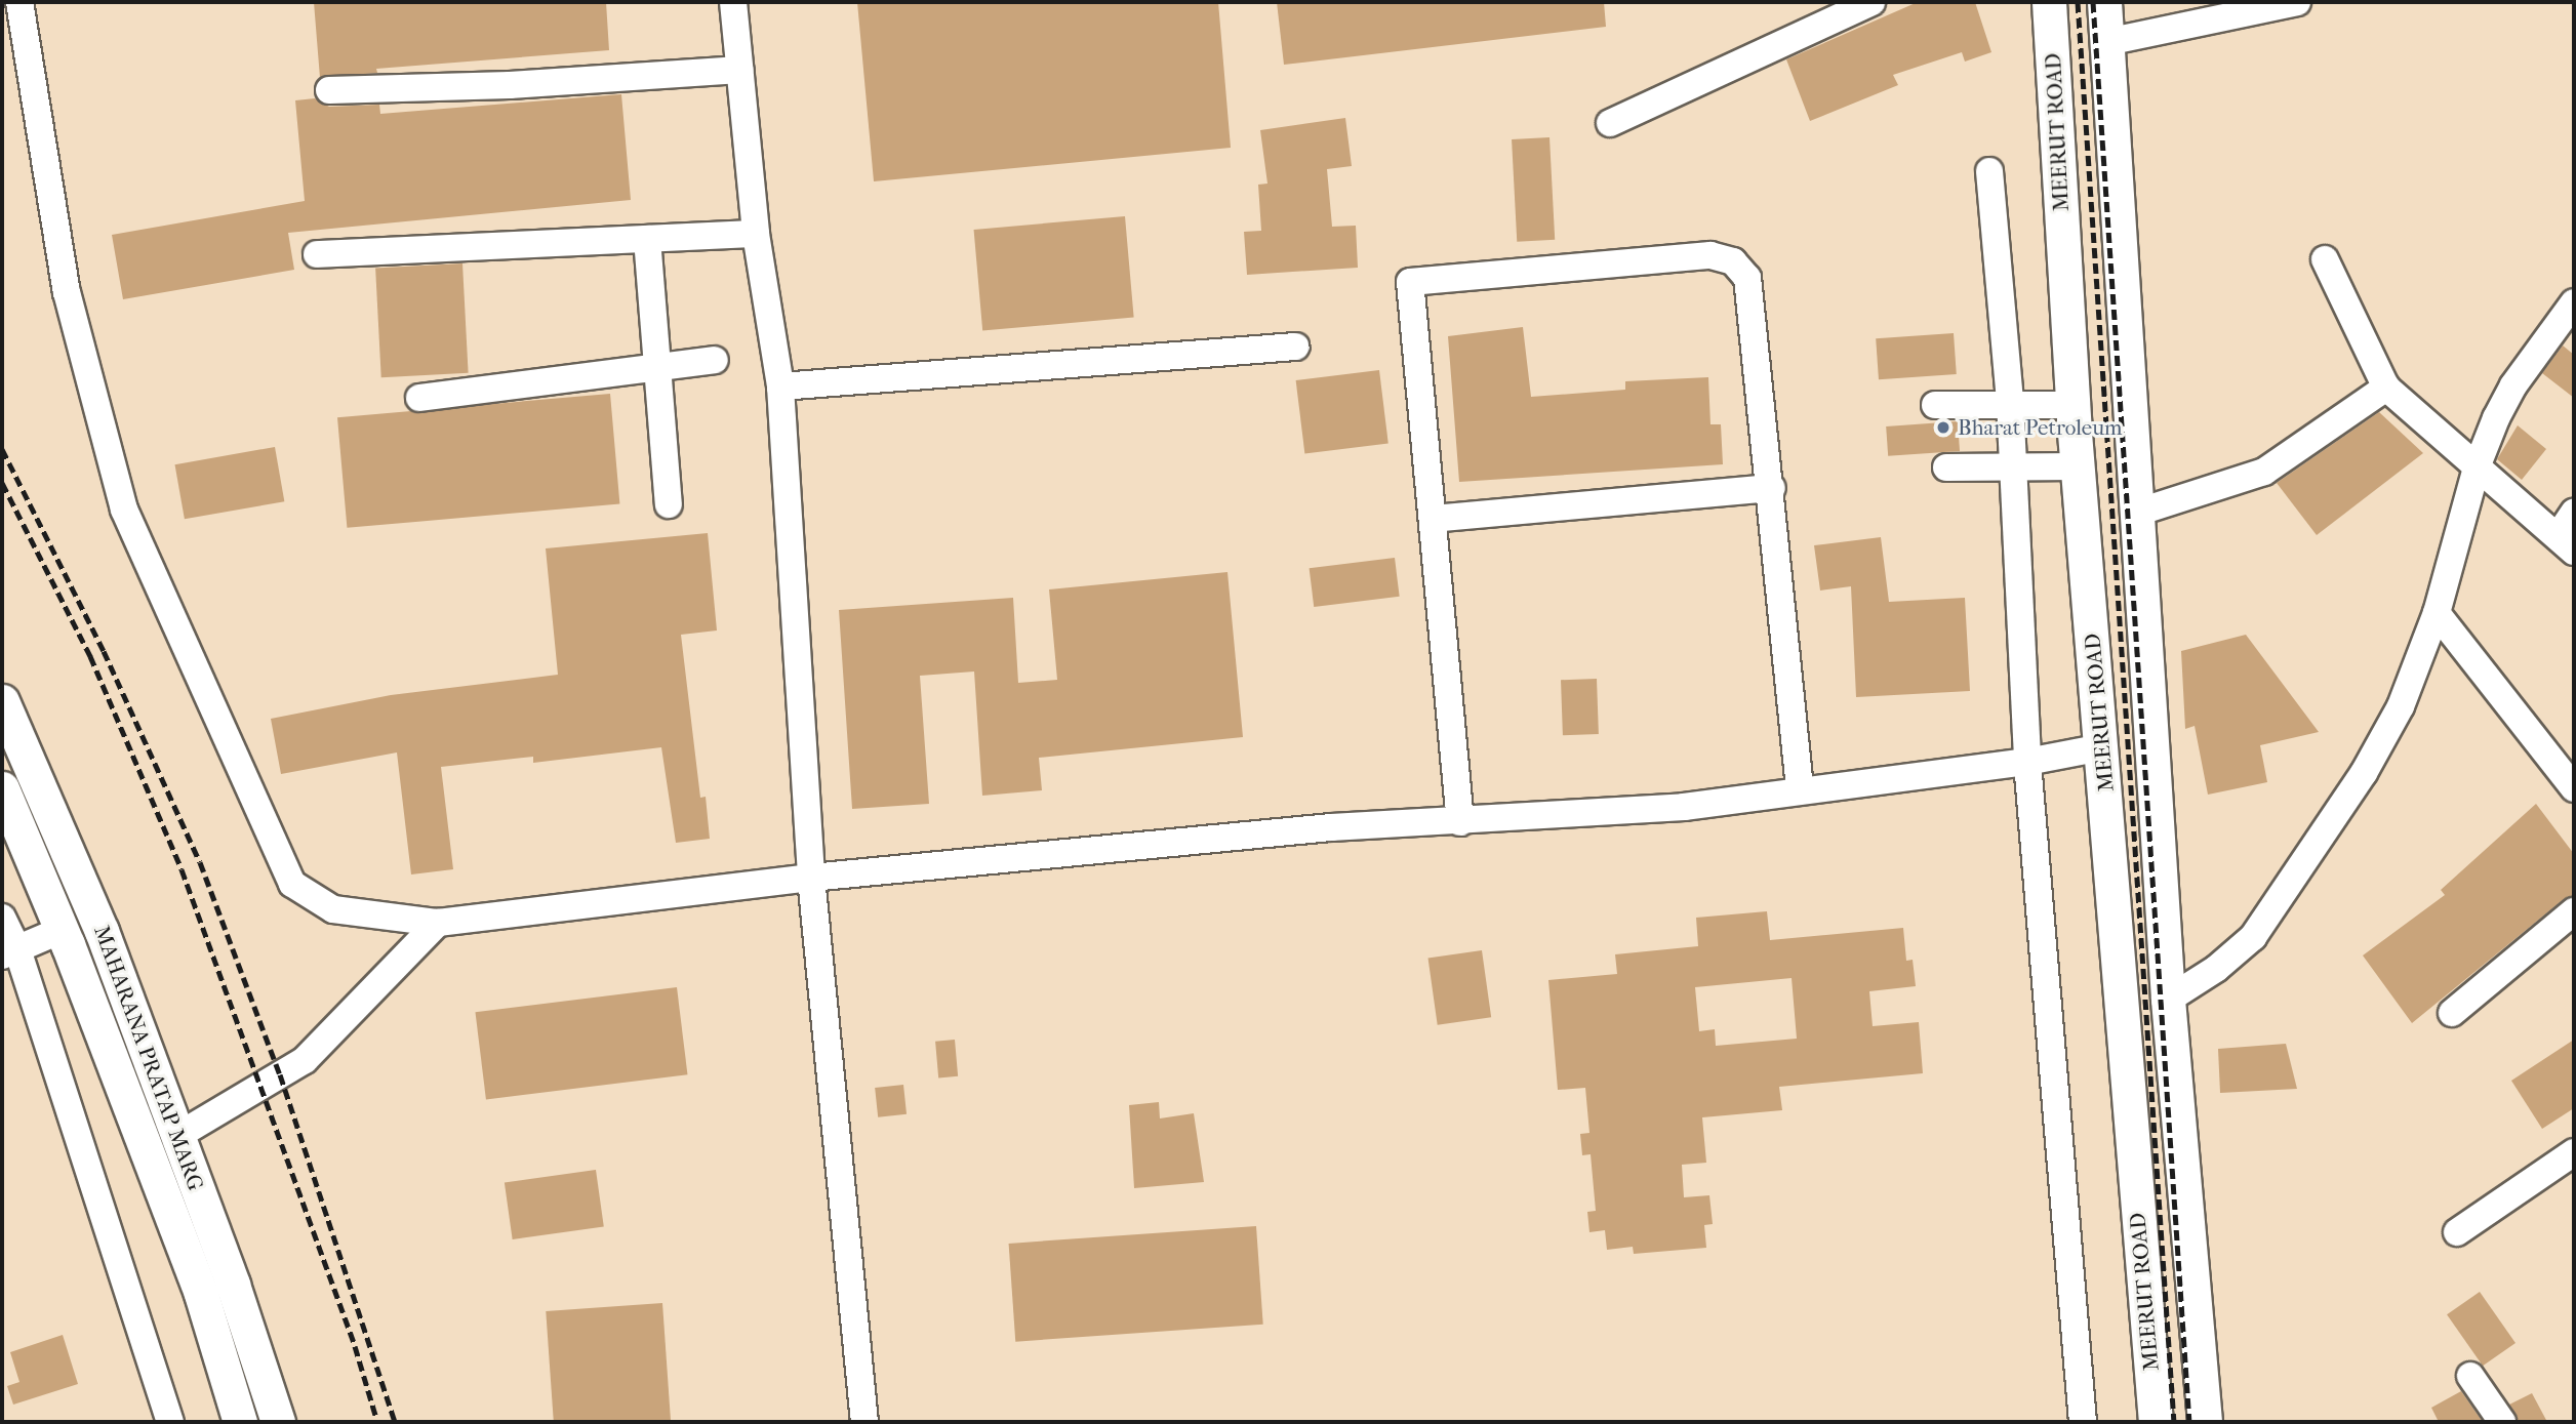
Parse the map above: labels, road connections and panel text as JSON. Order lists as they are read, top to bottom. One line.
{"streets":{"main road":["MEERUT ROAD","MAHARANA PRATAP MARG"]},"places":["Bharat Petroleum"]}
